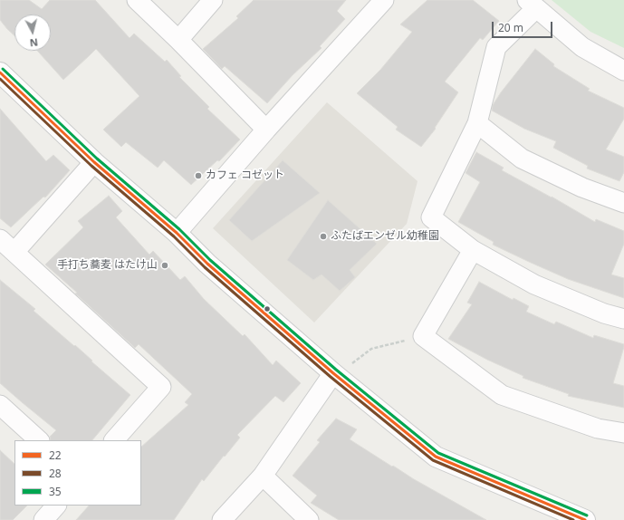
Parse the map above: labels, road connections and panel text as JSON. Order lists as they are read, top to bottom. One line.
{"places":["カフェ コゼット","ふたばエンゼル幼稚園","手打ち蕎麦 はたけ山"],"lines":["transit line 35","transit line 22","transit line 28"],"legend":["22","28","35"],"scale_bar":"20 m","north":"bottom"}
